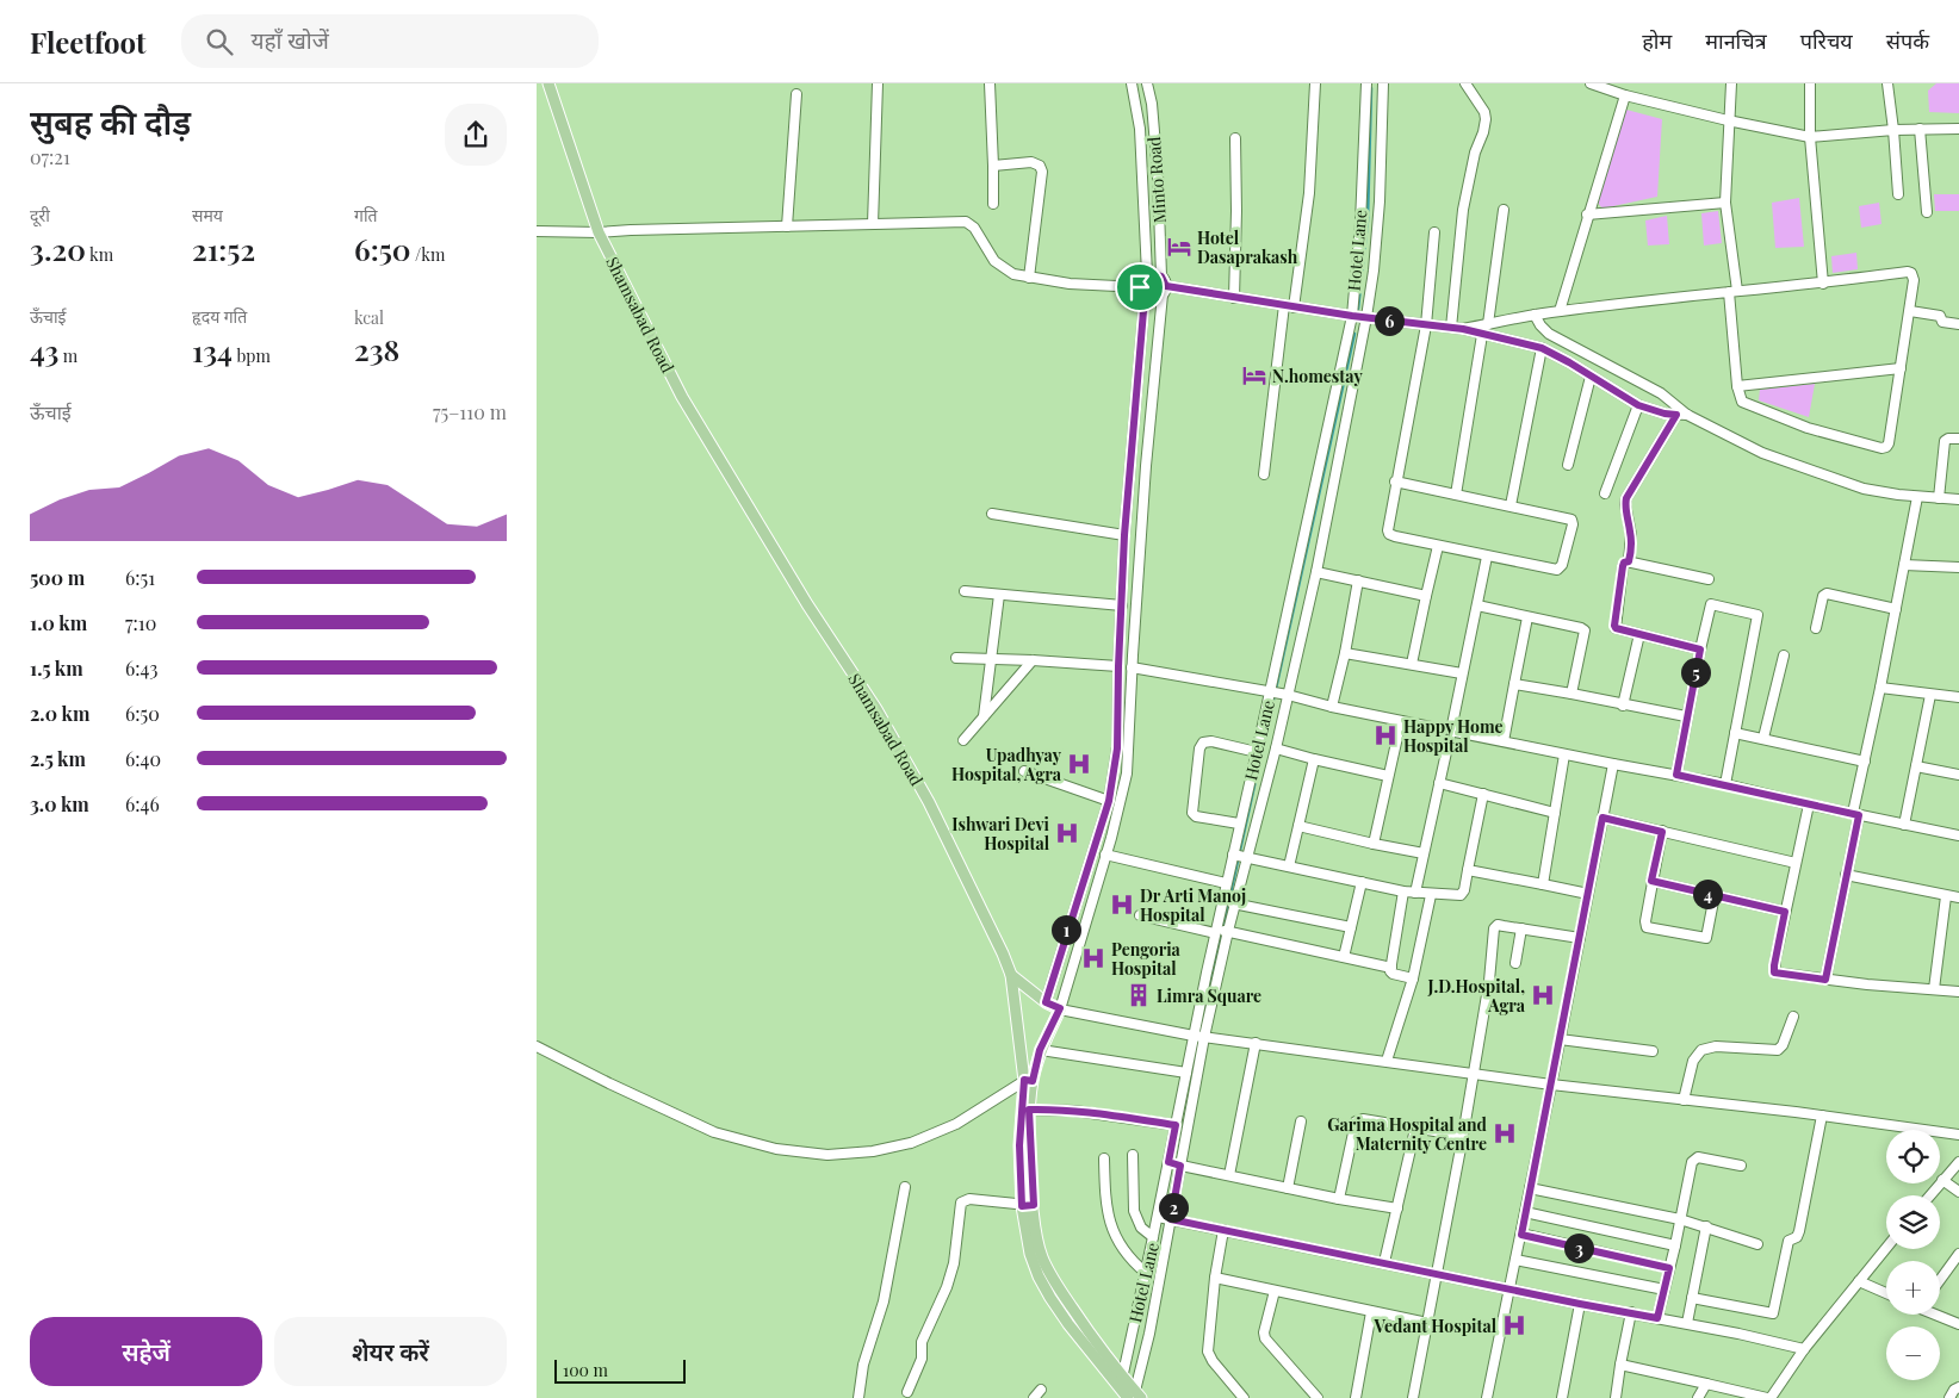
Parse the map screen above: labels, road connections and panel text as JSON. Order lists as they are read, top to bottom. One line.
{"streets":{"main road":["Shamsabad Road"],"street":["Minto Road","Hotel Lane"]},"crossings":[["Hotel Lane","Shamsabad Road"]],"places":{"hotel":["Hotel Dasaprakash","N.homestay"],"hospital":["Happy Home Hospital","Upadhyay Hospital, Agra","Ishwari Devi Hospital","Dr Arti Manoj Hospital","Pengoria Hospital","J.D.Hospital, Agra","Garima Hospital and Maternity Centre","Vedant Hospital"],"building":["Limra Square"]},"scale_bar":"100 m","page":{"header":"Fleetfoot","search":"यहाँ खोजें","nav":["होम","मानचित्र","परिचय","संपर्क"],"heading":["सुबह की दौड़","07:21"],"stats":[["दूरी","3.20 km"],["समय","21:52"],["गति","6:50 /km"],["ऊँचाई","43 m"],["हृदय गति","134 bpm"],["kcal","238"]],"pins":["6","5","4","1","2","3"],"chart":["ऊँचाई","75–110 m"],"list":[{"name":"500 m","note":"6:51"},{"name":"1.0 km","note":"7:10"},{"name":"1.5 km","note":"6:43"},{"name":"2.0 km","note":"6:50"},{"name":"2.5 km","note":"6:40"},{"name":"3.0 km","note":"6:46"}],"map_buttons":["+","−"],"buttons":["सहेजें","शेयर करें"],"scale":"100 m"}}
